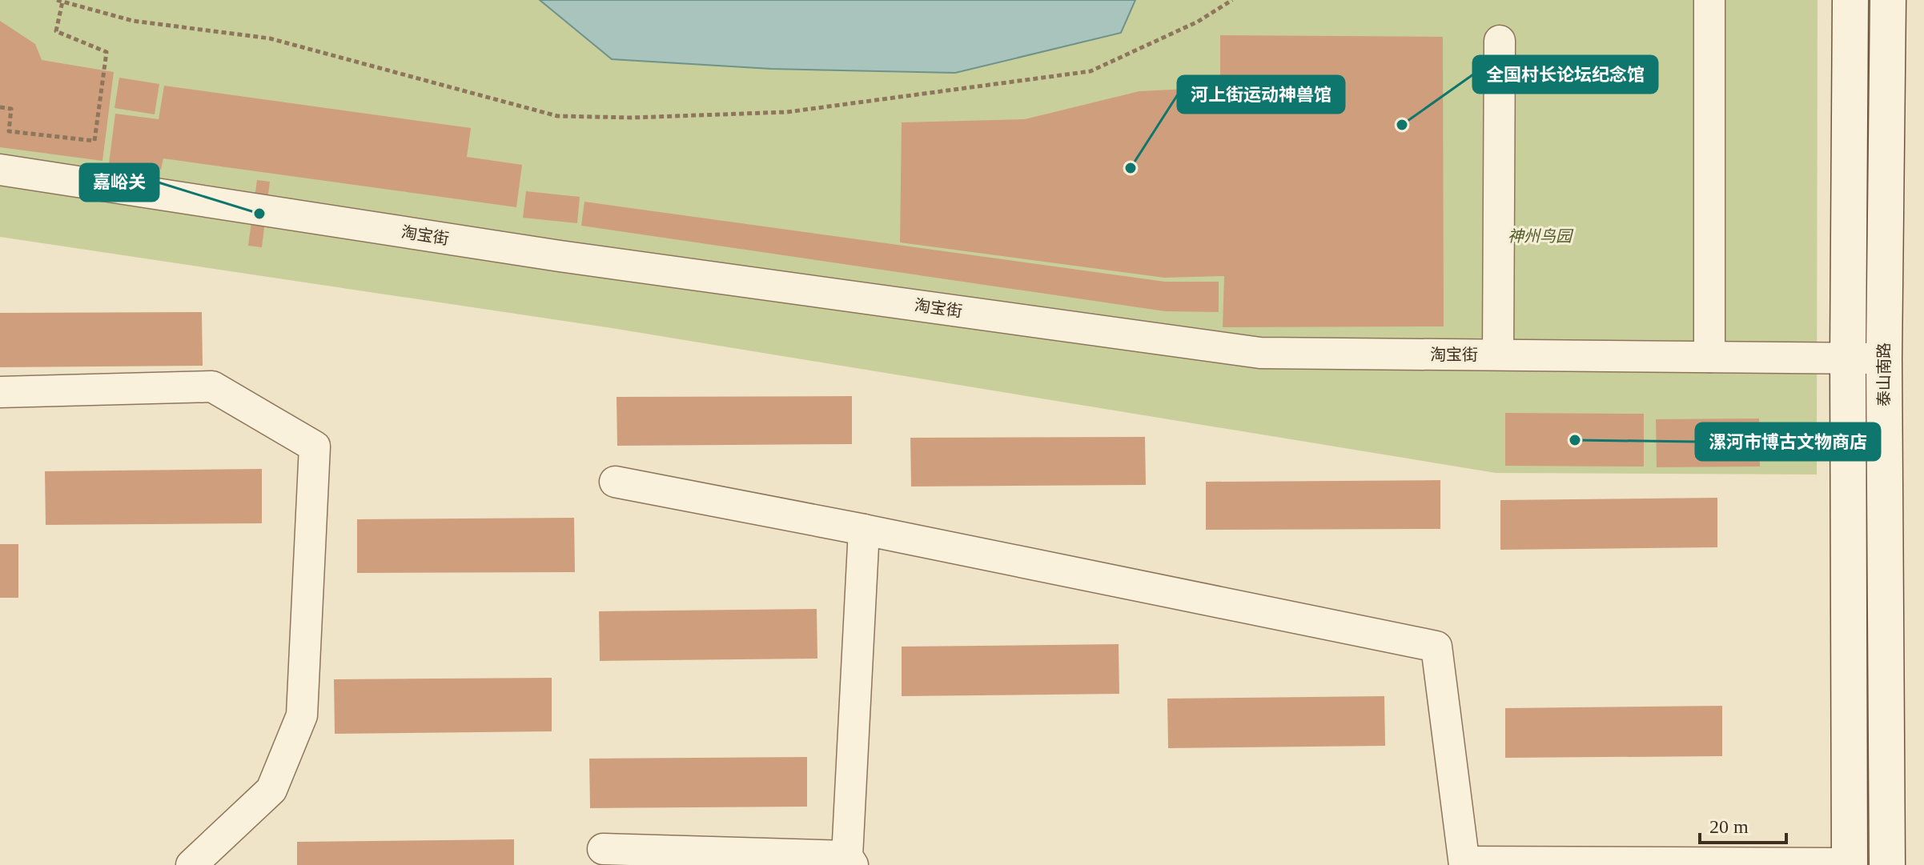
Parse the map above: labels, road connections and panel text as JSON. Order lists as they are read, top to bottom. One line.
{"streets":{"main road":["泰山南路"],"street":["淘宝街"]},"crossings":[["淘宝街","泰山南路"]],"parks":["神州鸟园"],"places":["全国村长论坛纪念馆","河上街运动神兽馆","嘉峪关","漯河市博古文物商店"],"scale_bar":"20 m"}
